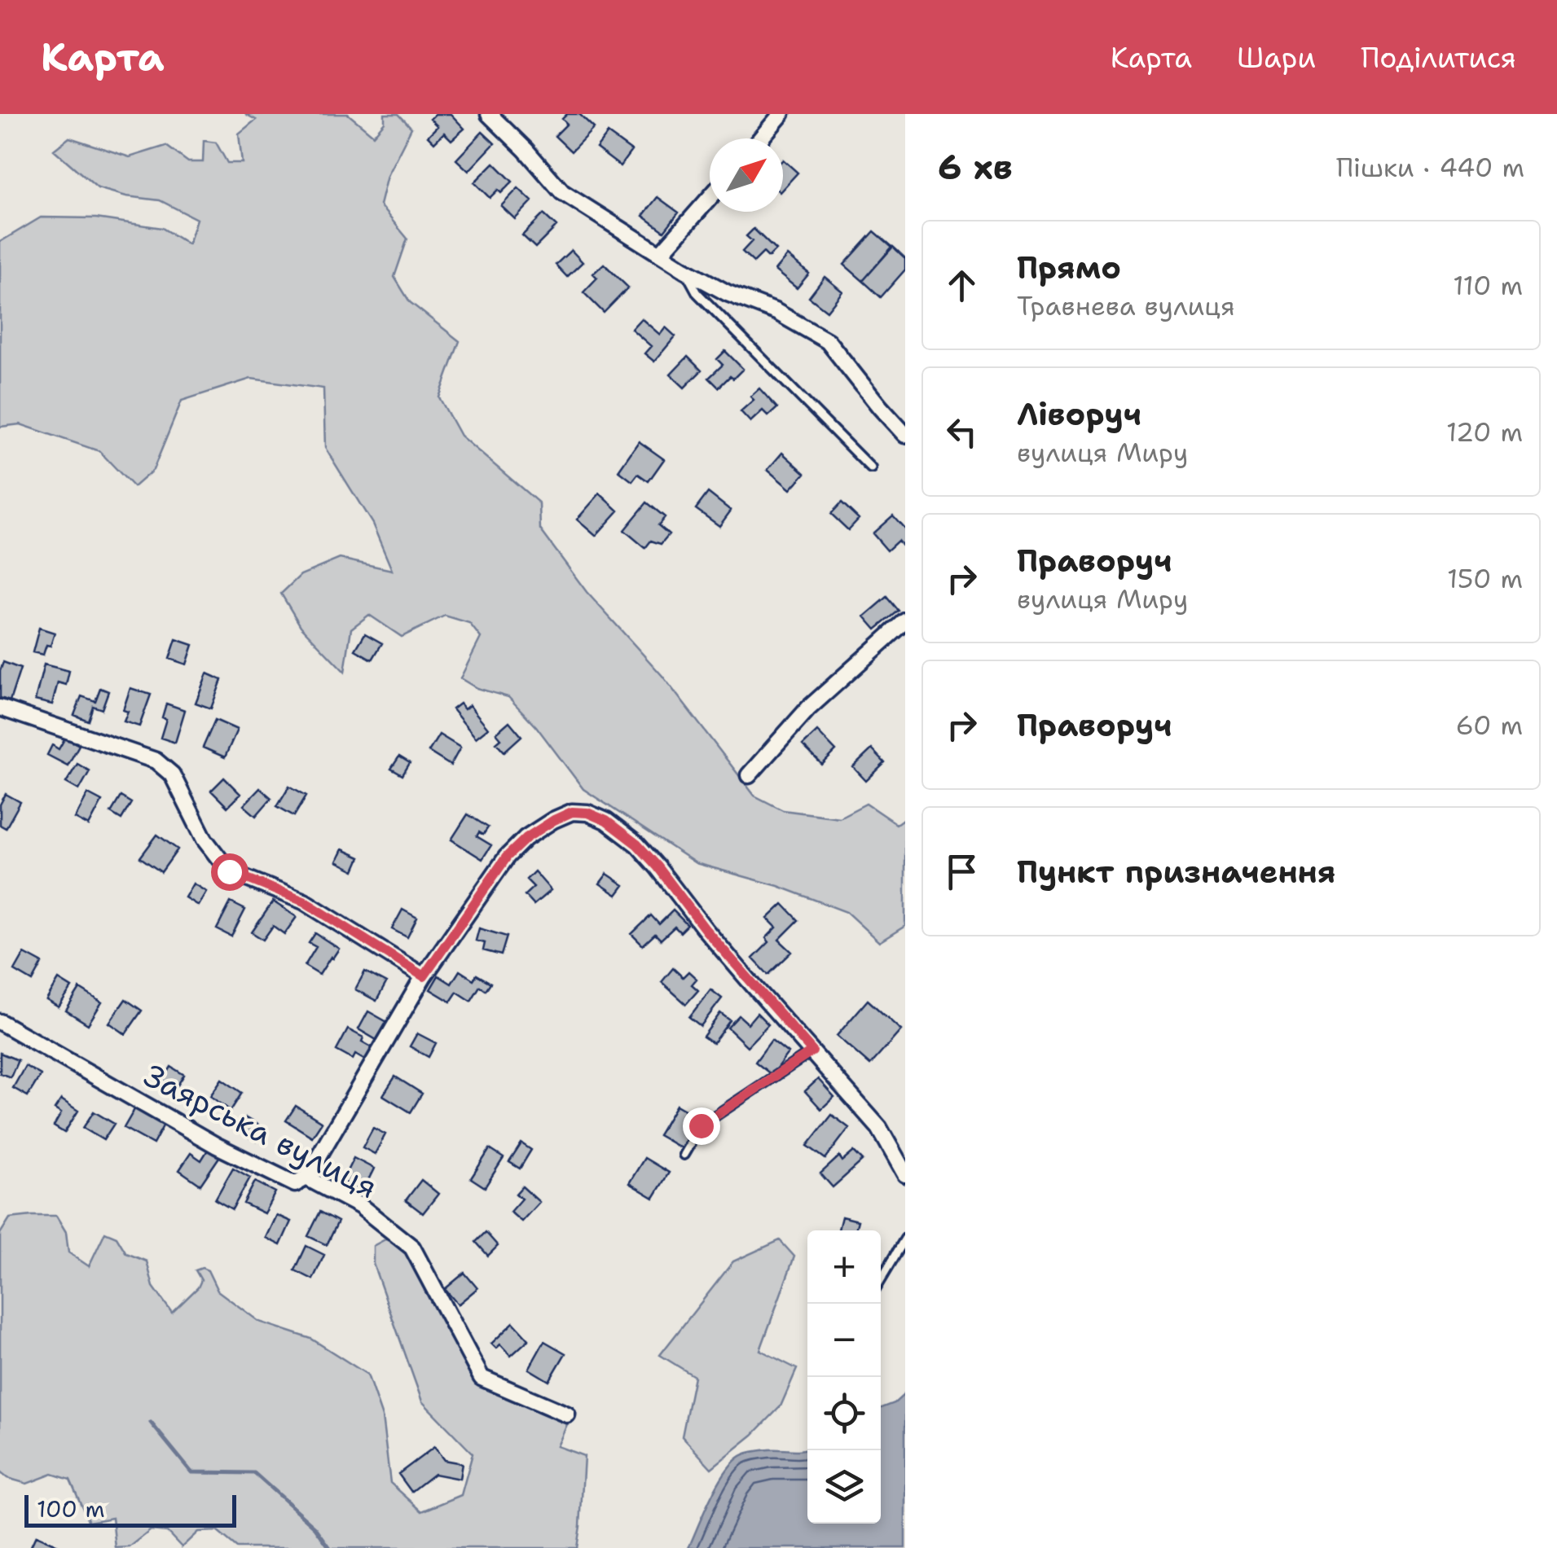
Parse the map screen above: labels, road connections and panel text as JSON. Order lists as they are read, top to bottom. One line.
{"streets":{"street":["Заярська вулиця"]},"scale_bar":"100 m","north":"top right","page":{"header":"Карта","nav":["Карта","Шари","Поділитися"],"heading":["6 хв","Пішки · 440 m"],"list":[["Прямо","Травнева вулиця","110 m"],["Ліворуч","вулиця Миру","120 m"],["Праворуч","вулиця Миру","150 m"],["Праворуч","60 m"],"Пункт призначення"],"map_buttons":["+","−"],"scale":"100 m"}}
